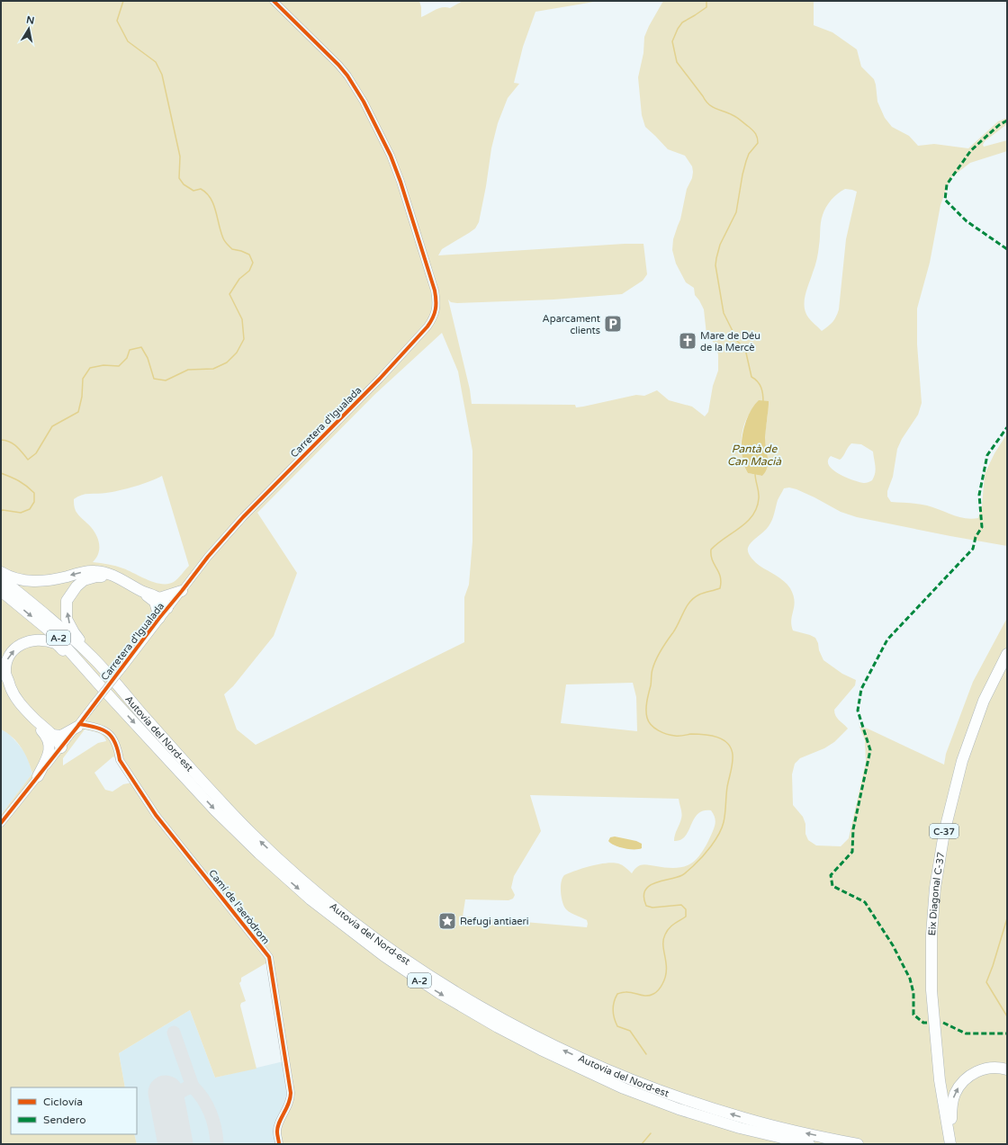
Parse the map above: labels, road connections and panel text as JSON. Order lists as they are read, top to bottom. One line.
{"streets":{"highway":["A-2","Autovia del Nord-est","C-37","Eix Diagonal C-37"],"street":["Carretera d'Igualada","Camí de l'aeròdrom"]},"crossings":[["Carretera d'Igualada","Camí de l'aeròdrom"]],"water":["Pantà de Can Macià"],"places":{"parking":["Aparcament clients"],"church":["Mare de Déu de la Mercè"],"place":["Refugi antiaeri"]},"legend":["Ciclovía","Sendero"],"north":"top"}
